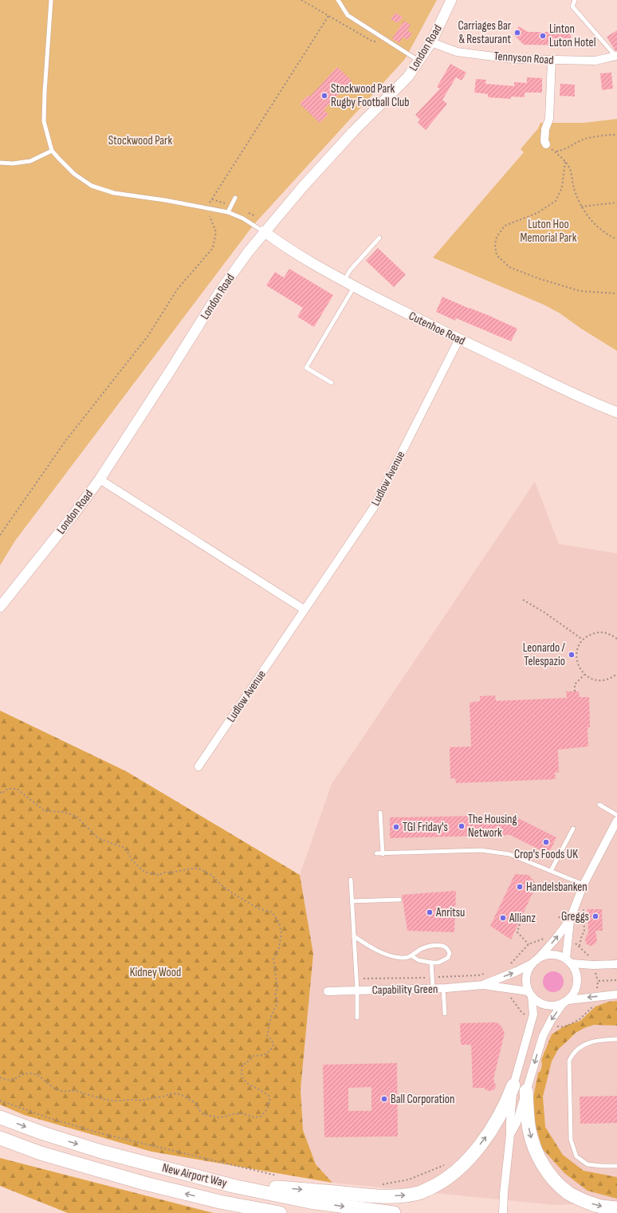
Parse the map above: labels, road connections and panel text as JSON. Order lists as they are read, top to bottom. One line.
{"streets":{"highway":["New Airport Way"],"street":["London Road","Tennyson Road","Cutenhoe Road","Ludlow Avenue","Capability Green"]},"crossings":[["London Road","Tennyson Road"],["London Road","Cutenhoe Road"],["Cutenhoe Road","Ludlow Avenue"]],"parks":["Stockwood Park","Luton Hoo Memorial Park","Kidney Wood"],"places":["Carriages Bar & Restaurant","Linton Luton Hotel","Stockwood Park Rugby Football Club","Leonardo / Telespazio","The Housing Network","TGI Friday's","Crop's Foods UK","Handelsbanken","Anritsu","Greggs","Allianz","Ball Corporation"]}
